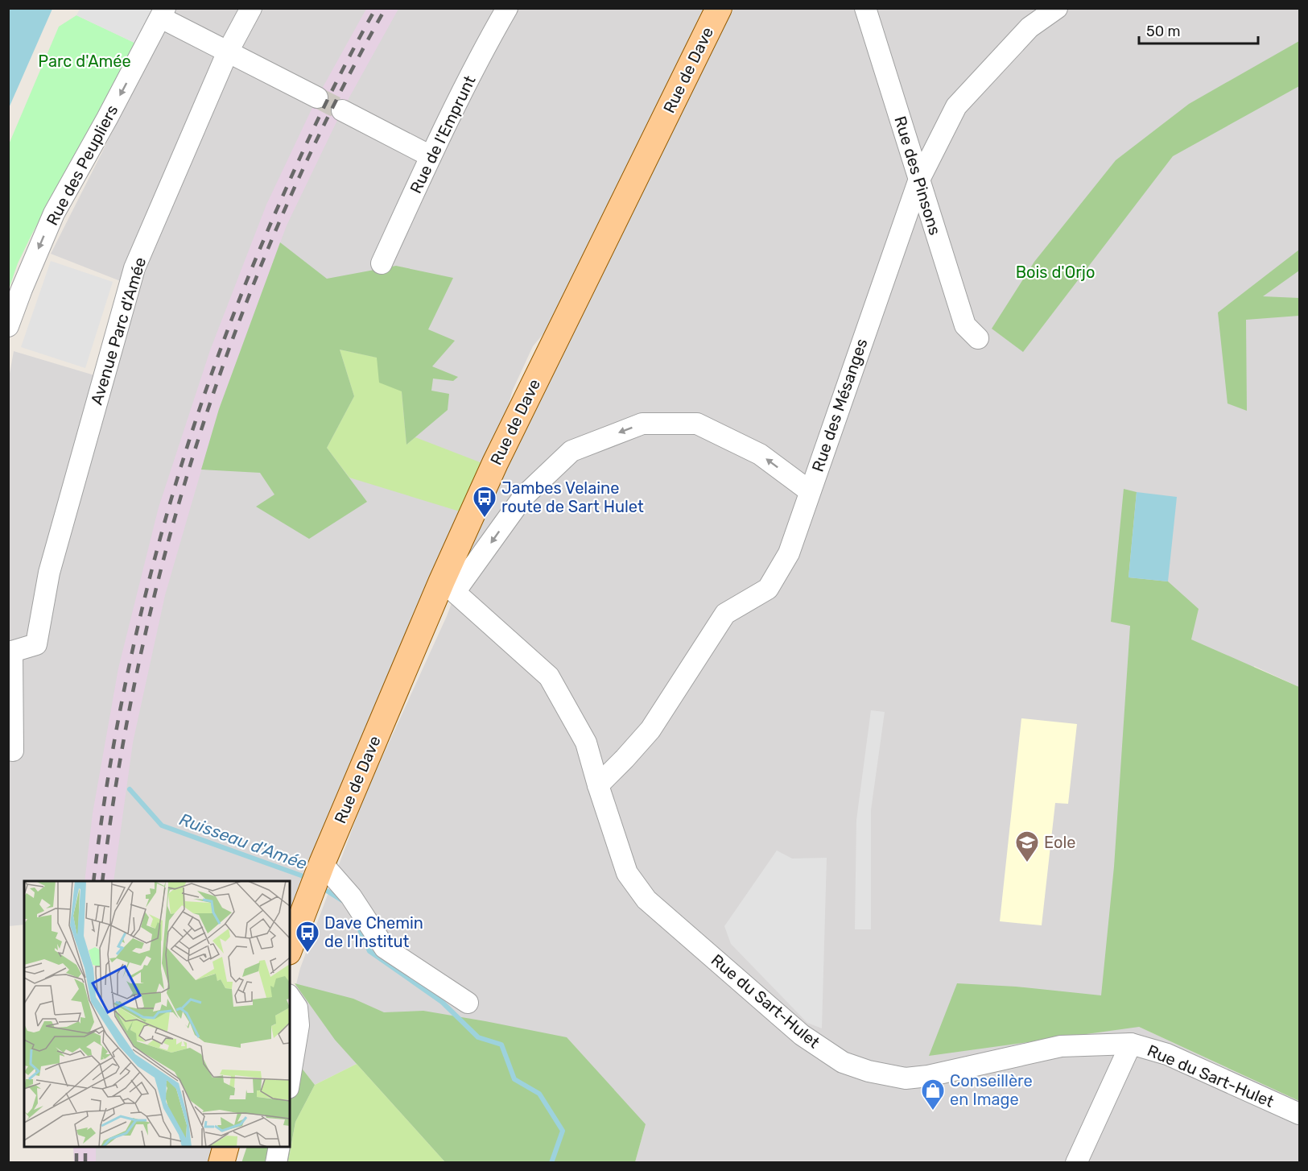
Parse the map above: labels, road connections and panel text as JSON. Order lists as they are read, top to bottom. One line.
{"streets":{"main road":["Rue de Dave"],"street":["Rue de l'Emprunt","Rue des Peupliers","Rue des Pinsons","Avenue Parc d'Amée","Rue des Mésanges","Rue du Sart-Hulet"]},"crossings":[["Rue de Dave","Rue du Sart-Hulet"],["Rue des Pinsons","Rue des Mésanges"],["Rue des Mésanges","Rue du Sart-Hulet"]],"one_way":["Rue des Peupliers"],"water":["Ruisseau d'Amée"],"parks":["Parc d'Amée","Bois d'Orjo"],"places":{"bus stop":["Jambes Velaine route de Sart Hulet","Dave Chemin de l'Institut"],"school or university":["Eole"],"shop":["Conseillère en Image"]},"scale_bar":"50 m"}
